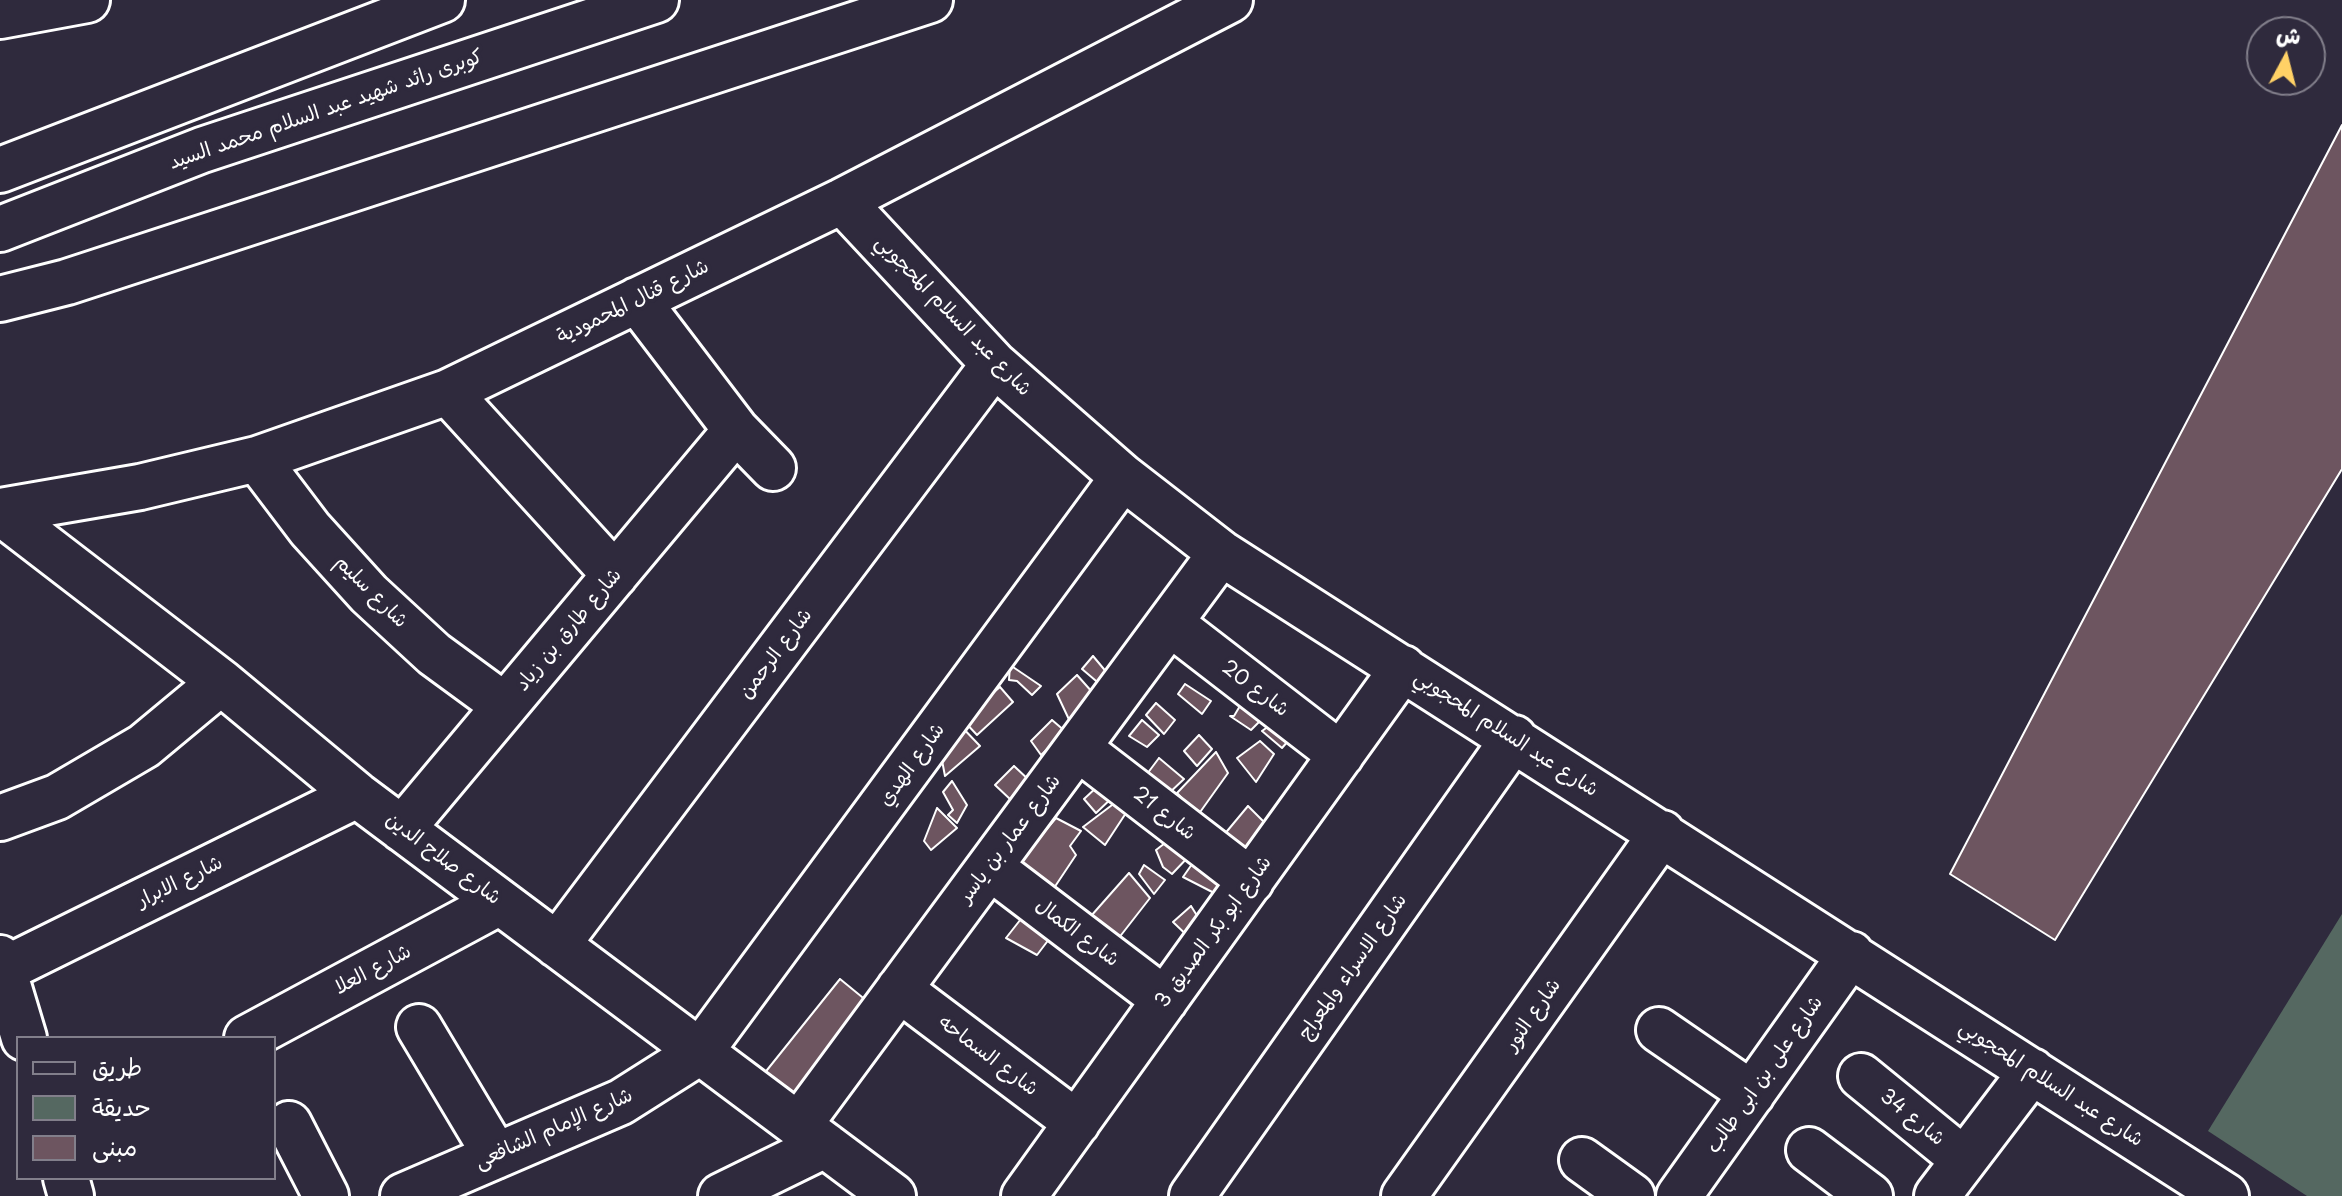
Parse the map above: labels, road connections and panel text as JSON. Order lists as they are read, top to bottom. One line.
{"streets":{"street":["كوبرى رائد شهيد عبد السلام محمد السيد","شارع قنال المحمودية","شارع عبد السلام المحجوبي","شارع سليم","شارع طارق بن زياد","شارع الرحمن","شارع 20","شارع الهدي","شارع 21","شارع عمار بن ياسر","شارع صلاح الدين","شارع الابرار","شارع ابو بكر الصديق 3","شارع الكمال","شارع الاسراء والمعراج","شارع العلا","شارع النور","شارع السماحه","شارع على بن ابى طالب","شارع 34","شارع الإمام الشافعى"]},"crossings":[["شارع قنال المحمودية","شارع عبد السلام المحجوبي"],["شارع قنال المحمودية","شارع سليم"],["شارع قنال المحمودية","شارع صلاح الدين"],["شارع عبد السلام المحجوبي","شارع الرحمن"],["شارع عبد السلام المحجوبي","شارع الهدي"],["شارع عبد السلام المحجوبي","شارع عمار بن ياسر"],["شارع عبد السلام المحجوبي","شارع ابو بكر الصديق 3"],["شارع عبد السلام المحجوبي","شارع الاسراء والمعراج"],["شارع عبد السلام المحجوبي","شارع النور"],["شارع عبد السلام المحجوبي","شارع على بن ابى طالب"],["شارع سليم","شارع طارق بن زياد"],["شارع طارق بن زياد","شارع صلاح الدين"],["شارع الرحمن","شارع صلاح الدين"],["شارع 20","شارع عمار بن ياسر"],["شارع 20","شارع ابو بكر الصديق 3"],["شارع الهدي","شارع صلاح الدين"],["شارع الهدي","شارع الإمام الشافعى"],["شارع 21","شارع عمار بن ياسر"],["شارع 21","شارع ابو بكر الصديق 3"],["شارع عمار بن ياسر","شارع صلاح الدين"],["شارع عمار بن ياسر","شارع الكمال"],["شارع عمار بن ياسر","شارع السماحه"],["شارع صلاح الدين","شارع الابرار"],["شارع صلاح الدين","شارع العلا"],["شارع صلاح الدين","شارع الإمام الشافعى"],["شارع ابو بكر الصديق 3","شارع الكمال"],["شارع ابو بكر الصديق 3","شارع السماحه"]],"legend":["طريق","حديقة","مبنى"],"north":"top"}
